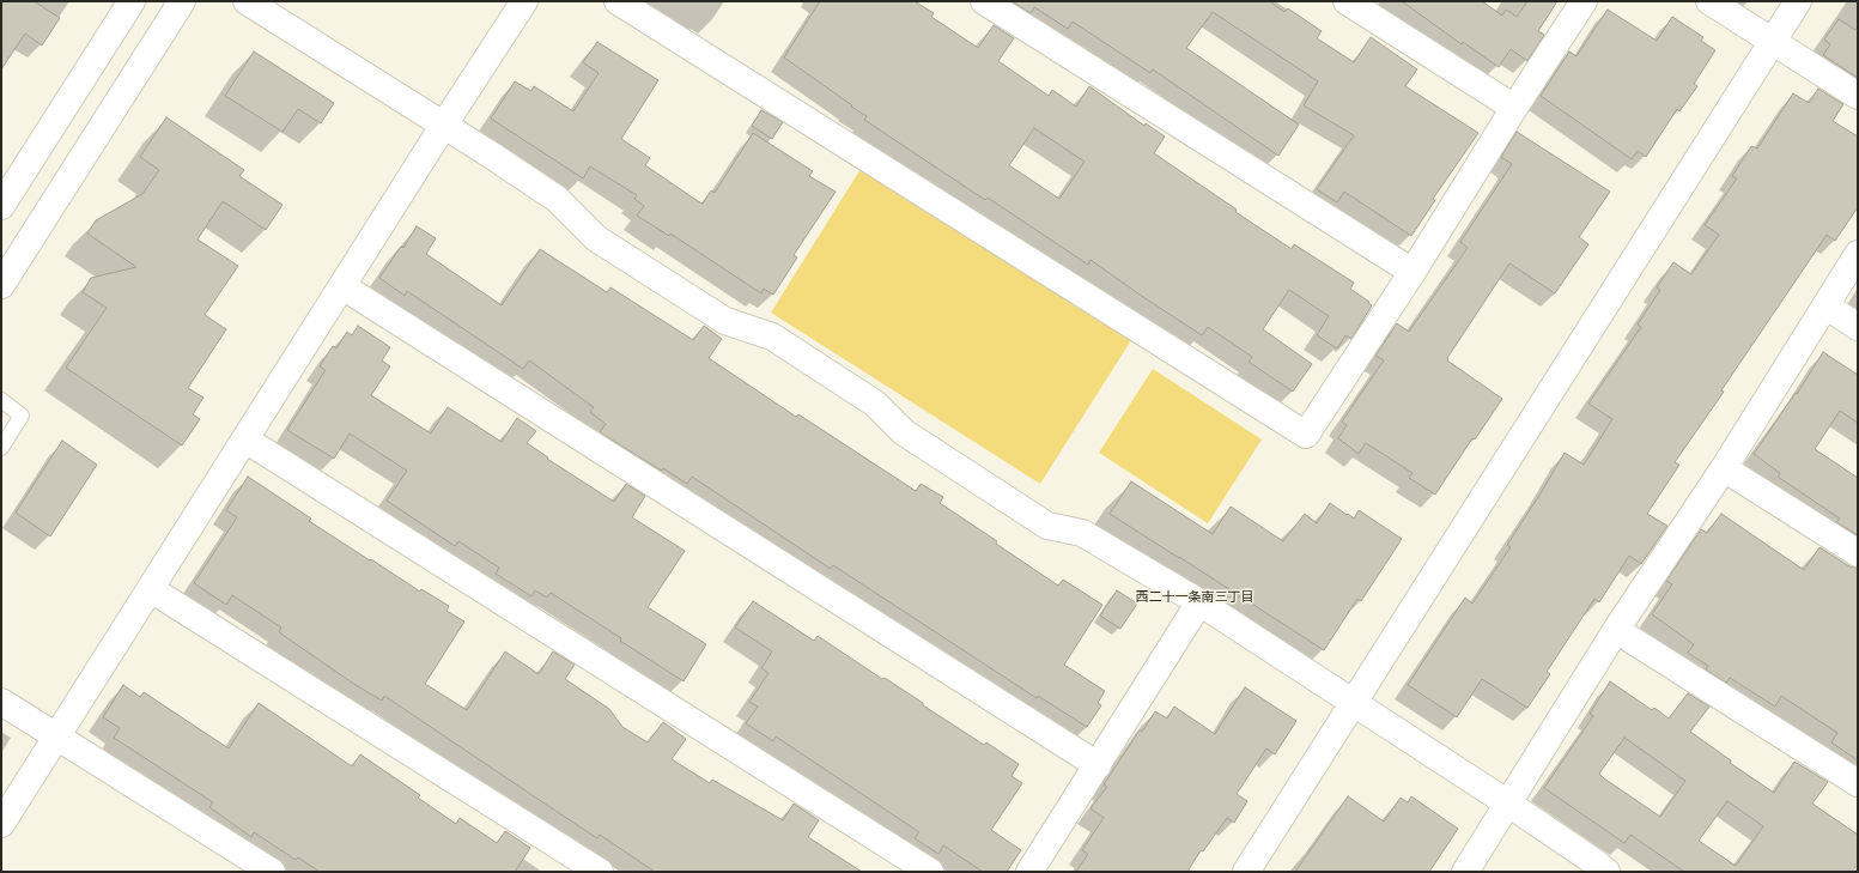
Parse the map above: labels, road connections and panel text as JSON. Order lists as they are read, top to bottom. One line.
{"districts":["西二十一条南三丁目"]}
